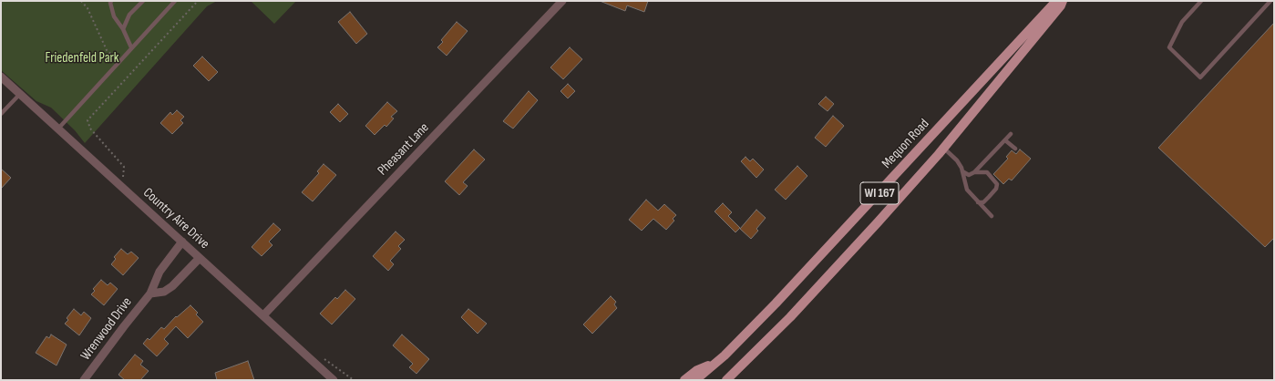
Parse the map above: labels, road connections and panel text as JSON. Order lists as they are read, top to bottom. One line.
{"streets":{"main road":["Mequon Road","WI 167"],"street":["Pheasant Lane","Country Aire Drive","Wrenwood Drive"]},"crossings":[["Pheasant Lane","Country Aire Drive"],["Country Aire Drive","Wrenwood Drive"]],"parks":["Friedenfeld Park"]}
